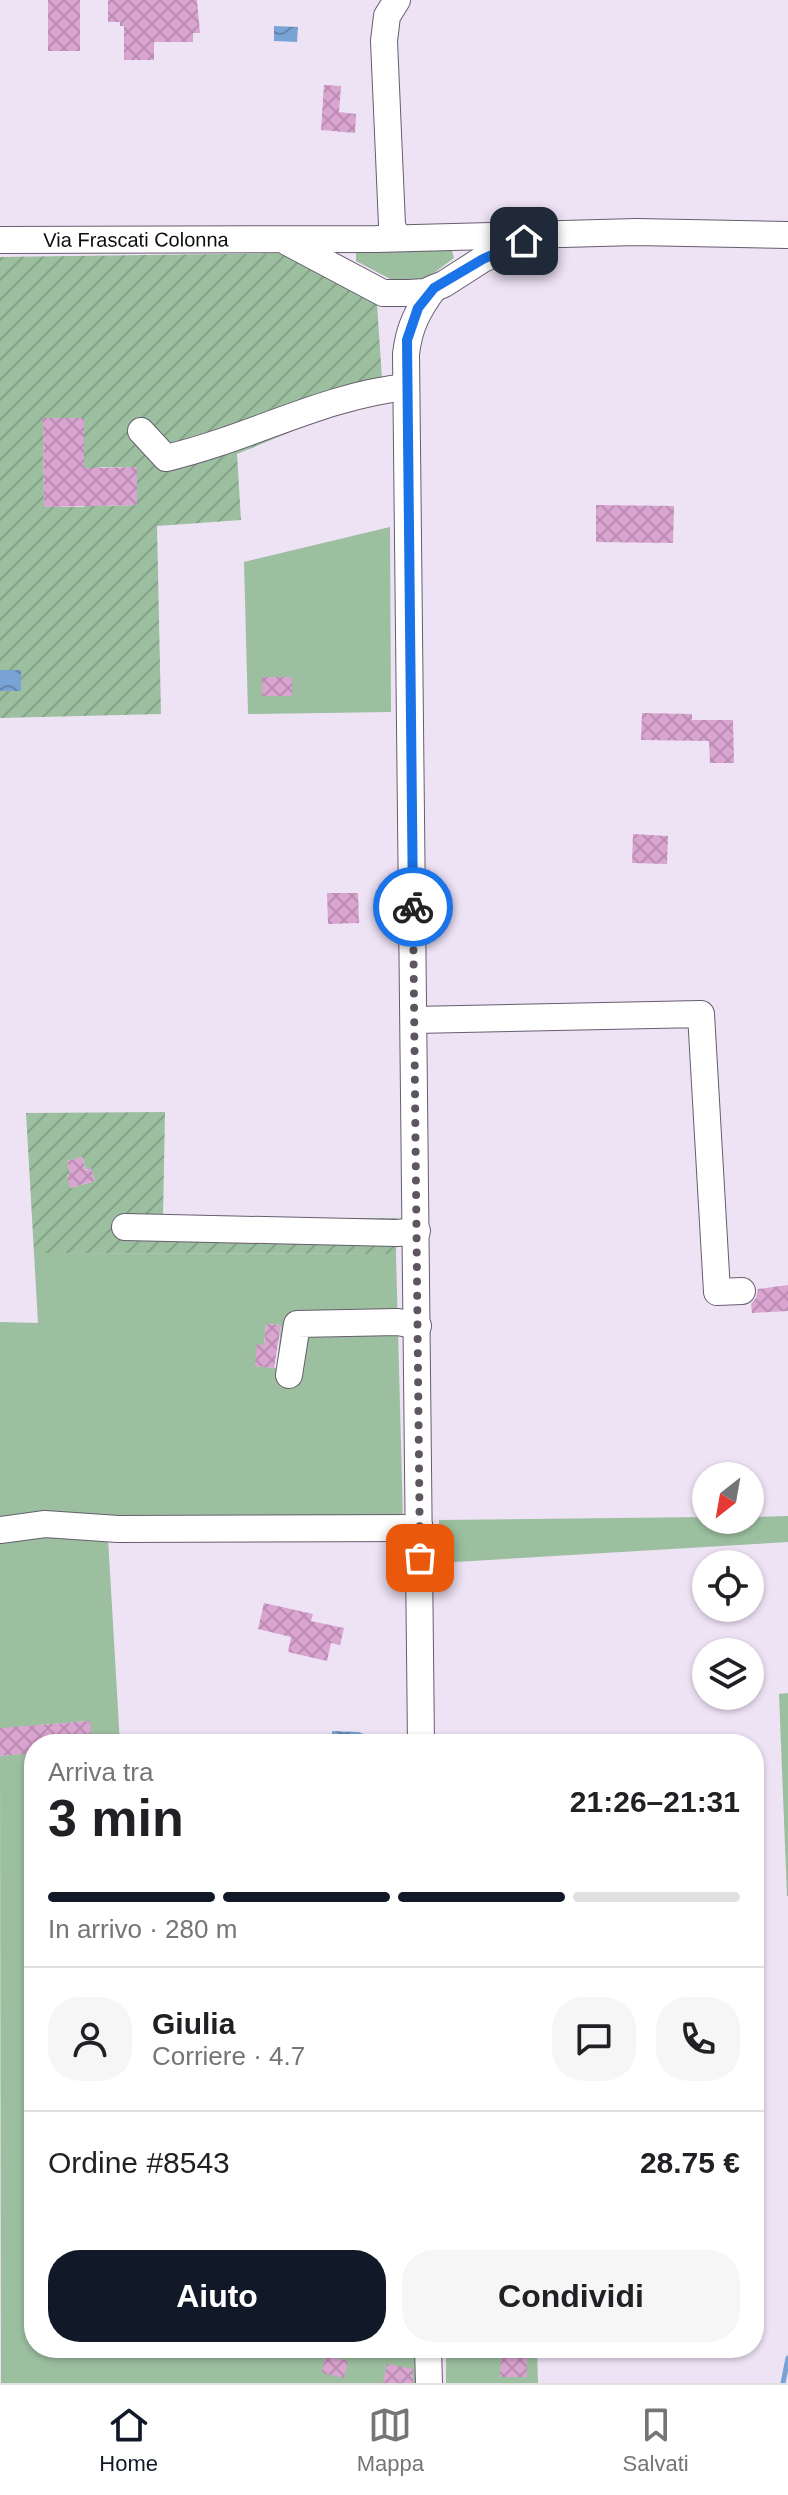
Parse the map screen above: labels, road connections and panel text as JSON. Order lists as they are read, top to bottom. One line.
{"streets":{"street":["Via Frascati Colonna"]},"north":"bottom left","page":{"heading":["3 min","Arriva tra","21:26–21:31"],"panel":["Giulia","Corriere · 4.7","Ordine #8543","28.75 €"],"bar":"In arrivo · 280 m","buttons":["Aiuto","Condividi"],"tabs":["Home","Mappa","Salvati"]}}
